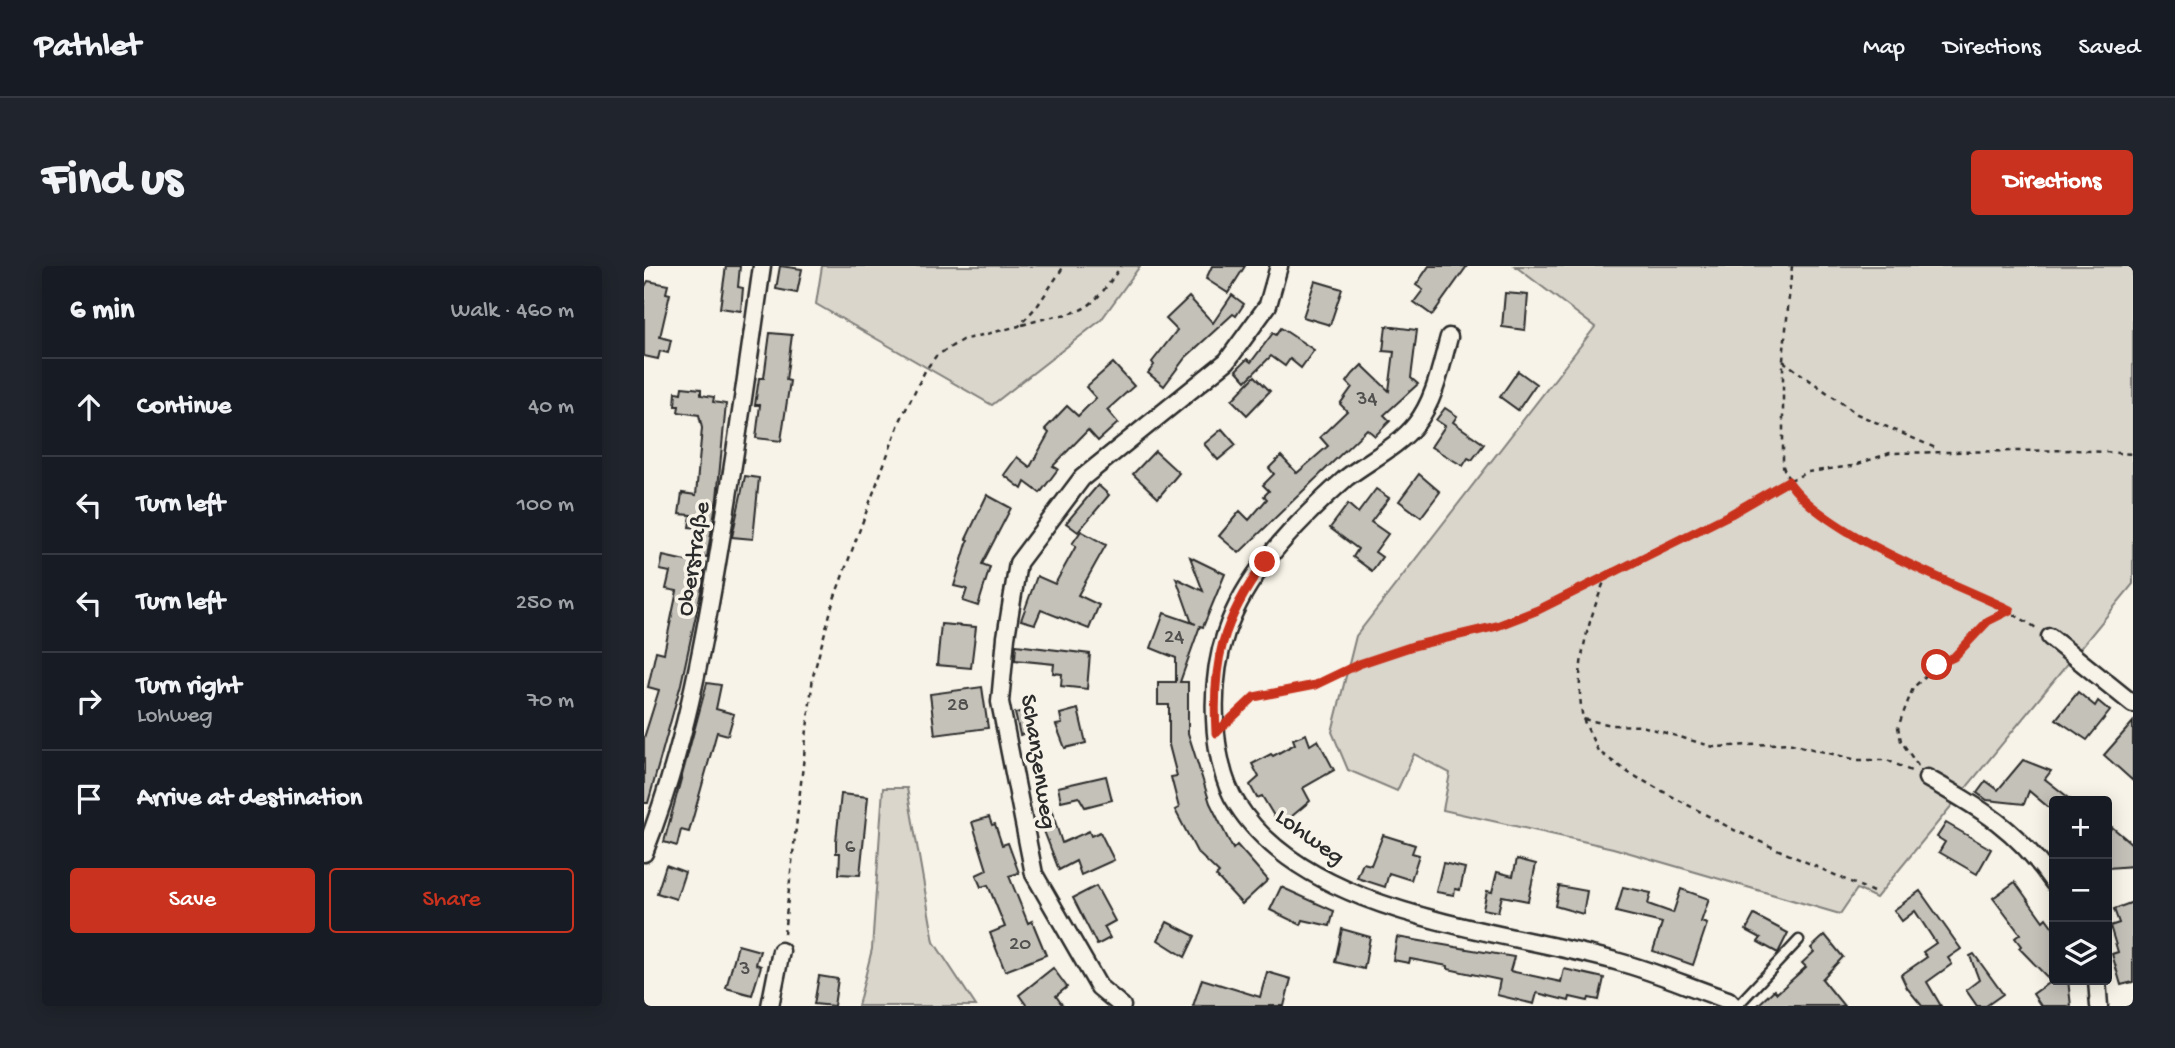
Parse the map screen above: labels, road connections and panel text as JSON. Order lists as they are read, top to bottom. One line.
{"streets":{"street":["Oberstraße","Schanzenweg","Lohweg"]},"house_numbers":["34","24","28","6","20","3"],"page":{"header":"Pathlet","nav":["Map","Directions","Saved"],"buttons":["Directions",["Save","Share"]],"title":"Find us","heading":["6 min","Walk · 460 m"],"list":[["Continue","40 m"],["Turn left","100 m"],["Turn left","250 m"],["Turn right","Lohweg","70 m"],"Arrive at destination"],"map_buttons":["+","−"]}}
